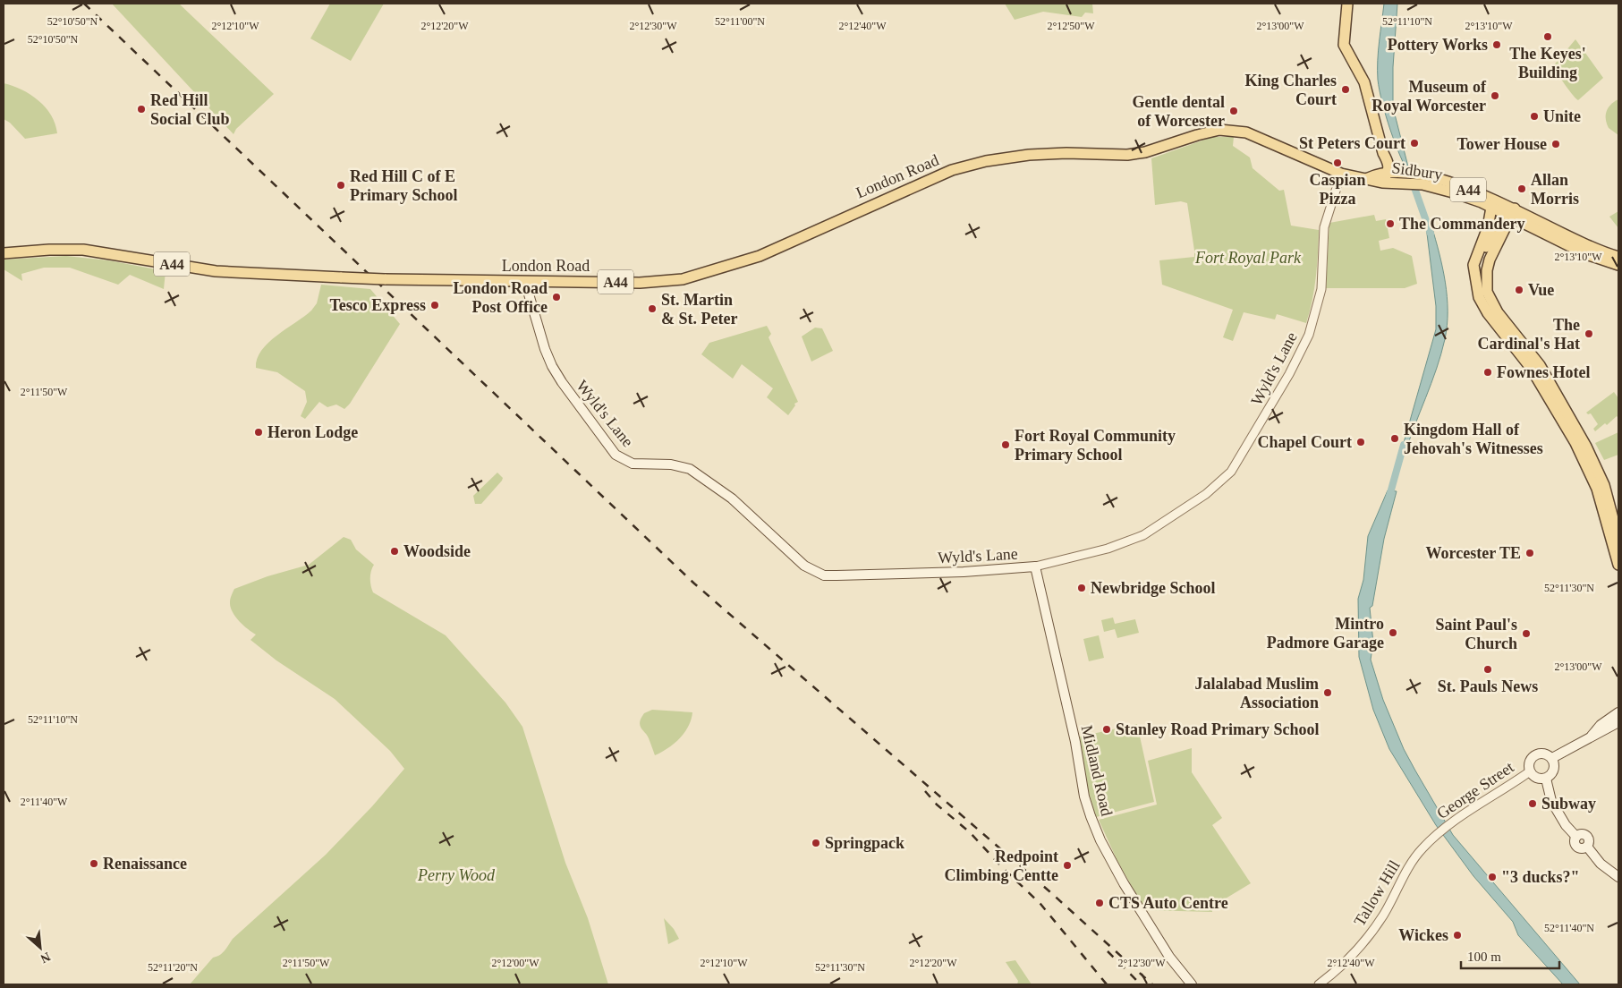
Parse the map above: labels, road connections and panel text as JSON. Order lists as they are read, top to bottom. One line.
{"streets":{"main road":["Sidbury","London Road","A44","Wyld's Lane","Midland Road"],"street":["George Street","Tallow Hill"]},"crossings":[["Sidbury","London Road"],["Sidbury","A44"],["Sidbury","Wyld's Lane"],["London Road","Wyld's Lane"],["Wyld's Lane","Midland Road"],["George Street","Tallow Hill"]],"parks":["Fort Royal Park","Perry Wood"],"places":["The Keyes' Building","Pottery Works","King Charles Court","Museum of Royal Worcester","Red Hill Social Club","Gentle dental of Worcester","Unite","St Peters Court","Tower House","Caspian Pizza","Red Hill C of E Primary School","Allan Morris","The Commandery","Vue","London Road Post Office","Tesco Express","St. Martin & St. Peter","The Cardinal's Hat","Fownes Hotel","Heron Lodge","Kingdom Hall of Jehovah's Witnesses","Chapel Court","Fort Royal Community Primary School","Woodside","Worcester TE","Newbridge School","Mintro Padmore Garage","Saint Paul's Church","St. Pauls News","Jalalabad Muslim Association","Stanley Road Primary School","Subway","Springpack","Renaissance","Redpoint Climbing Centte","\"3 ducks?\"","CTS Auto Centre","Wickes"],"scale_bar":"100 m","north":"bottom right","coordinates":["52°10'50\"N","52°11'00\"N","52°11'10\"N","2°12'10\"W","2°12'20\"W","2°12'30\"W","2°12'40\"W","2°12'50\"W","2°13'00\"W","2°13'10\"W","2°11'50\"W","52°11'30\"N","2°11'40\"W","52°11'40\"N","2°12'00\"W","52°11'20\"N"]}
